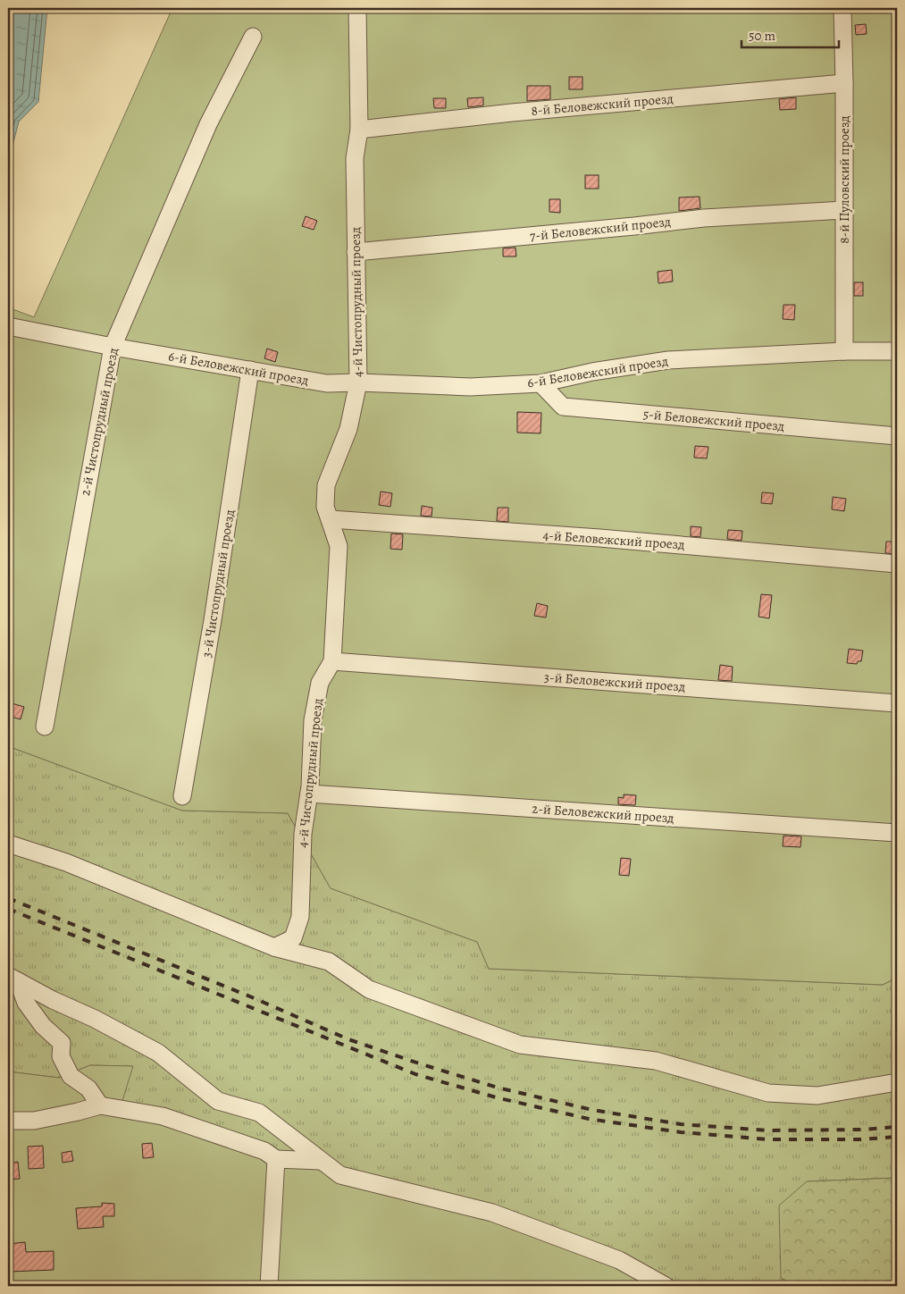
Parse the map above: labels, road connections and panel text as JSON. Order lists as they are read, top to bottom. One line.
{"streets":{"lane":["8-й Беловежский проезд","8-й Пуловский проезд","7-й Беловежский проезд","4-й Чистопрудный проезд","6-й Беловежский проезд","5-й Беловежский проезд","2-й Чистопрудный проезд","4-й Беловежский проезд","3-й Чистопрудный проезд","3-й Беловежский проезд","2-й Беловежский проезд"]},"crossings":[["8-й Беловежский проезд","8-й Пуловский проезд"],["8-й Беловежский проезд","4-й Чистопрудный проезд"],["8-й Пуловский проезд","7-й Беловежский проезд"],["8-й Пуловский проезд","6-й Беловежский проезд"],["7-й Беловежский проезд","4-й Чистопрудный проезд"],["4-й Чистопрудный проезд","6-й Беловежский проезд"],["4-й Чистопрудный проезд","4-й Беловежский проезд"],["4-й Чистопрудный проезд","3-й Беловежский проезд"],["4-й Чистопрудный проезд","2-й Беловежский проезд"],["6-й Беловежский проезд","5-й Беловежский проезд"],["6-й Беловежский проезд","2-й Чистопрудный проезд"],["6-й Беловежский проезд","3-й Чистопрудный проезд"]],"scale_bar":"50 m"}
